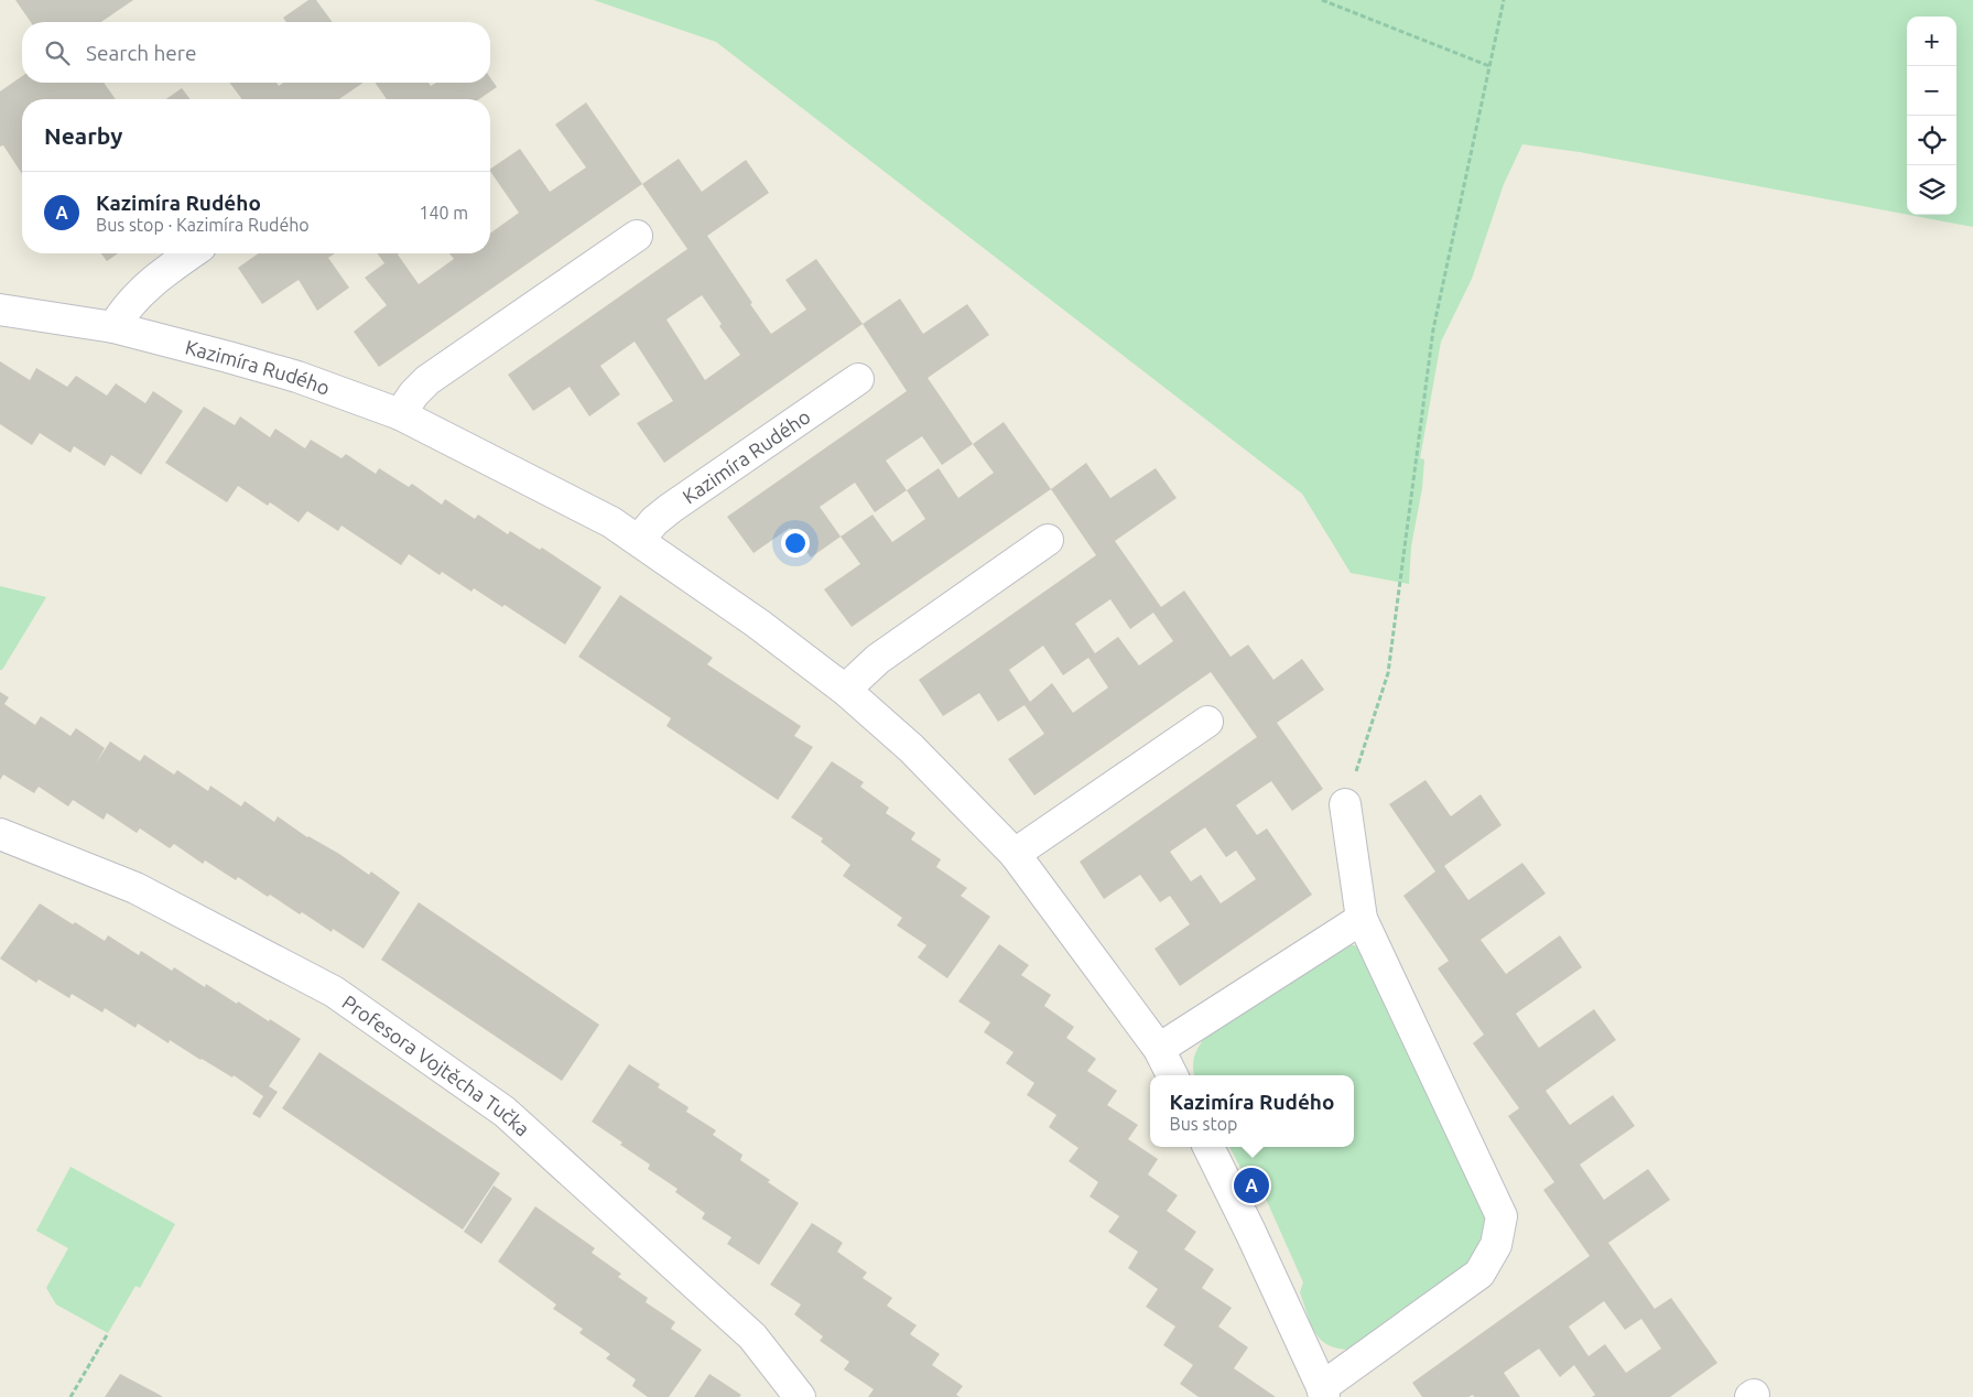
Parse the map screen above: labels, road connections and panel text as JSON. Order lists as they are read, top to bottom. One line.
{"streets":{"street":["Kazimíra Rudého","Profesora Vojtěcha Tučka"]},"page":{"map_buttons":["+","−"],"search":"Search here","heading":"Nearby","list":[{"mark":"A","name":"Kazimíra Rudého","note":"Bus stop · Kazimíra Rudého","value":"140 m"}],"popup":["Kazimíra Rudého","Bus stop"],"pins":"A"}}
